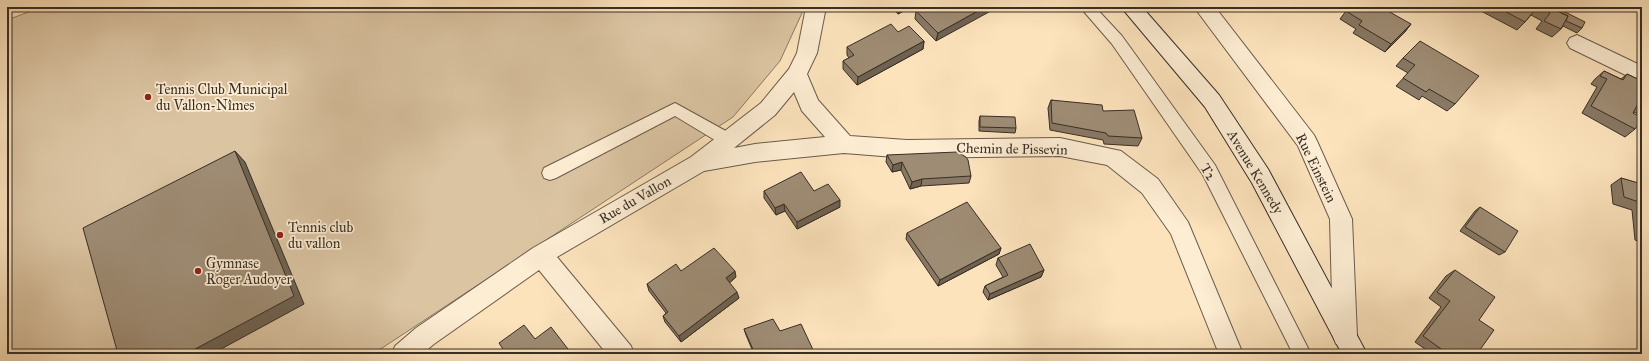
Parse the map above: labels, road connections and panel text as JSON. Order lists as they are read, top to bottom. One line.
{"streets":{"street":["Chemin de Pissevin","Rue Einstein","Avenue Kennedy","Rue du Vallon"],"lane":["T2"]},"crossings":[["Chemin de Pissevin","Rue du Vallon"],["Rue Einstein","Avenue Kennedy"]],"places":["Tennis Club Municipal du Vallon-Nîmes","Tennis club du vallon","Gymnase Roger Audoyer"]}
